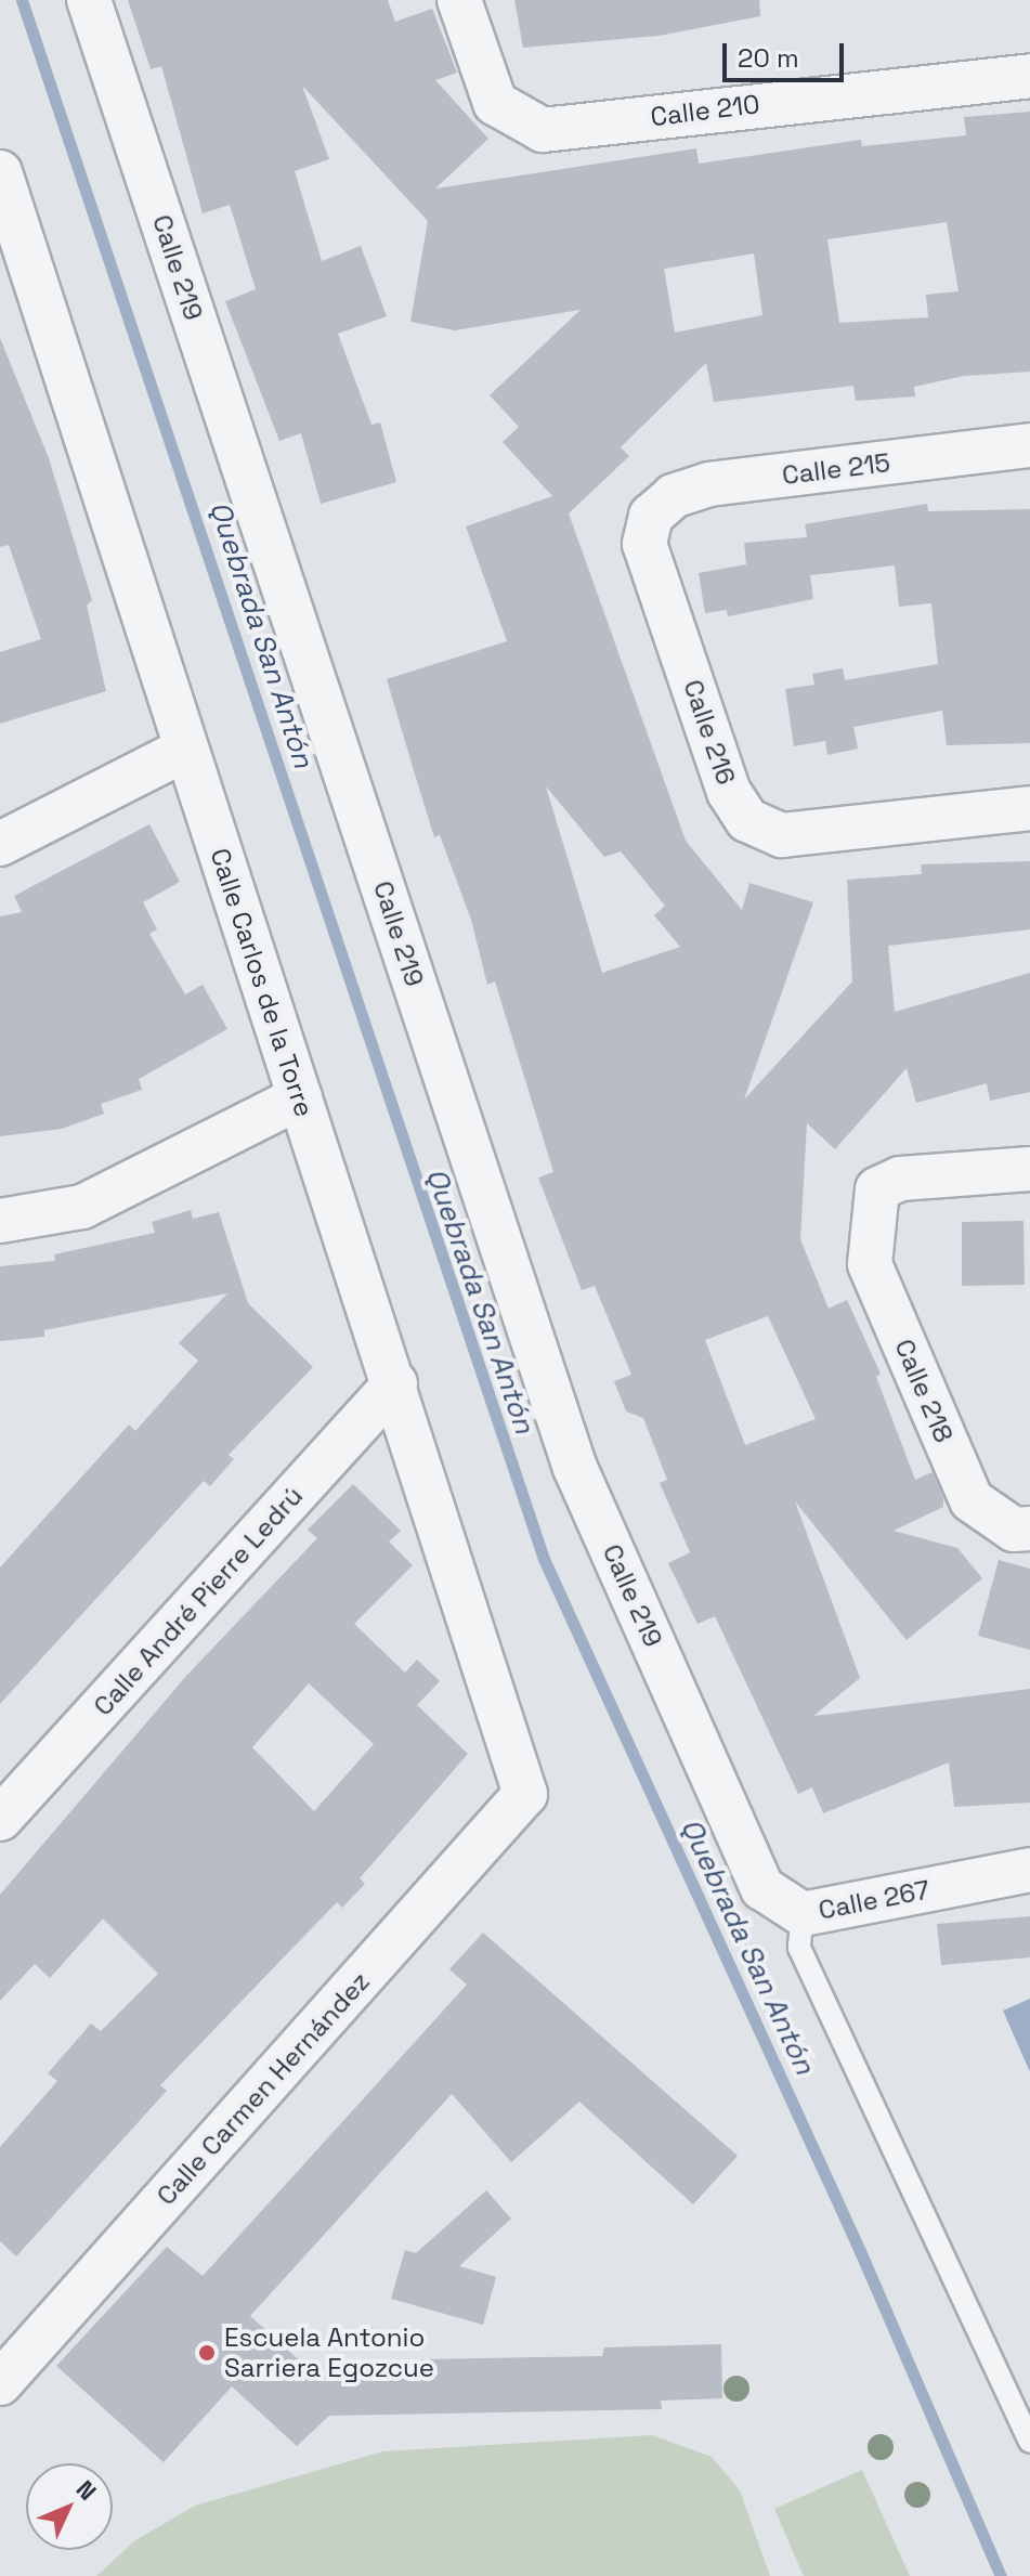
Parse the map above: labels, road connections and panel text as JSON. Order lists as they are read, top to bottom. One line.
{"streets":{"street":["Calle 210","Calle 219","Calle 215","Calle 216","Calle Carlos de la Torre","Calle 218","Calle André Pierre Ledrú","Calle 267","Calle Carmen Hernández"]},"crossings":[["Calle 219","Calle 267"],["Calle 215","Calle 216"],["Calle Carlos de la Torre","Calle André Pierre Ledrú"],["Calle Carlos de la Torre","Calle Carmen Hernández"]],"water":["Quebrada San Antón"],"places":["Escuela Antonio Sarriera Egozcue"],"scale_bar":"20 m","north":"top right"}
